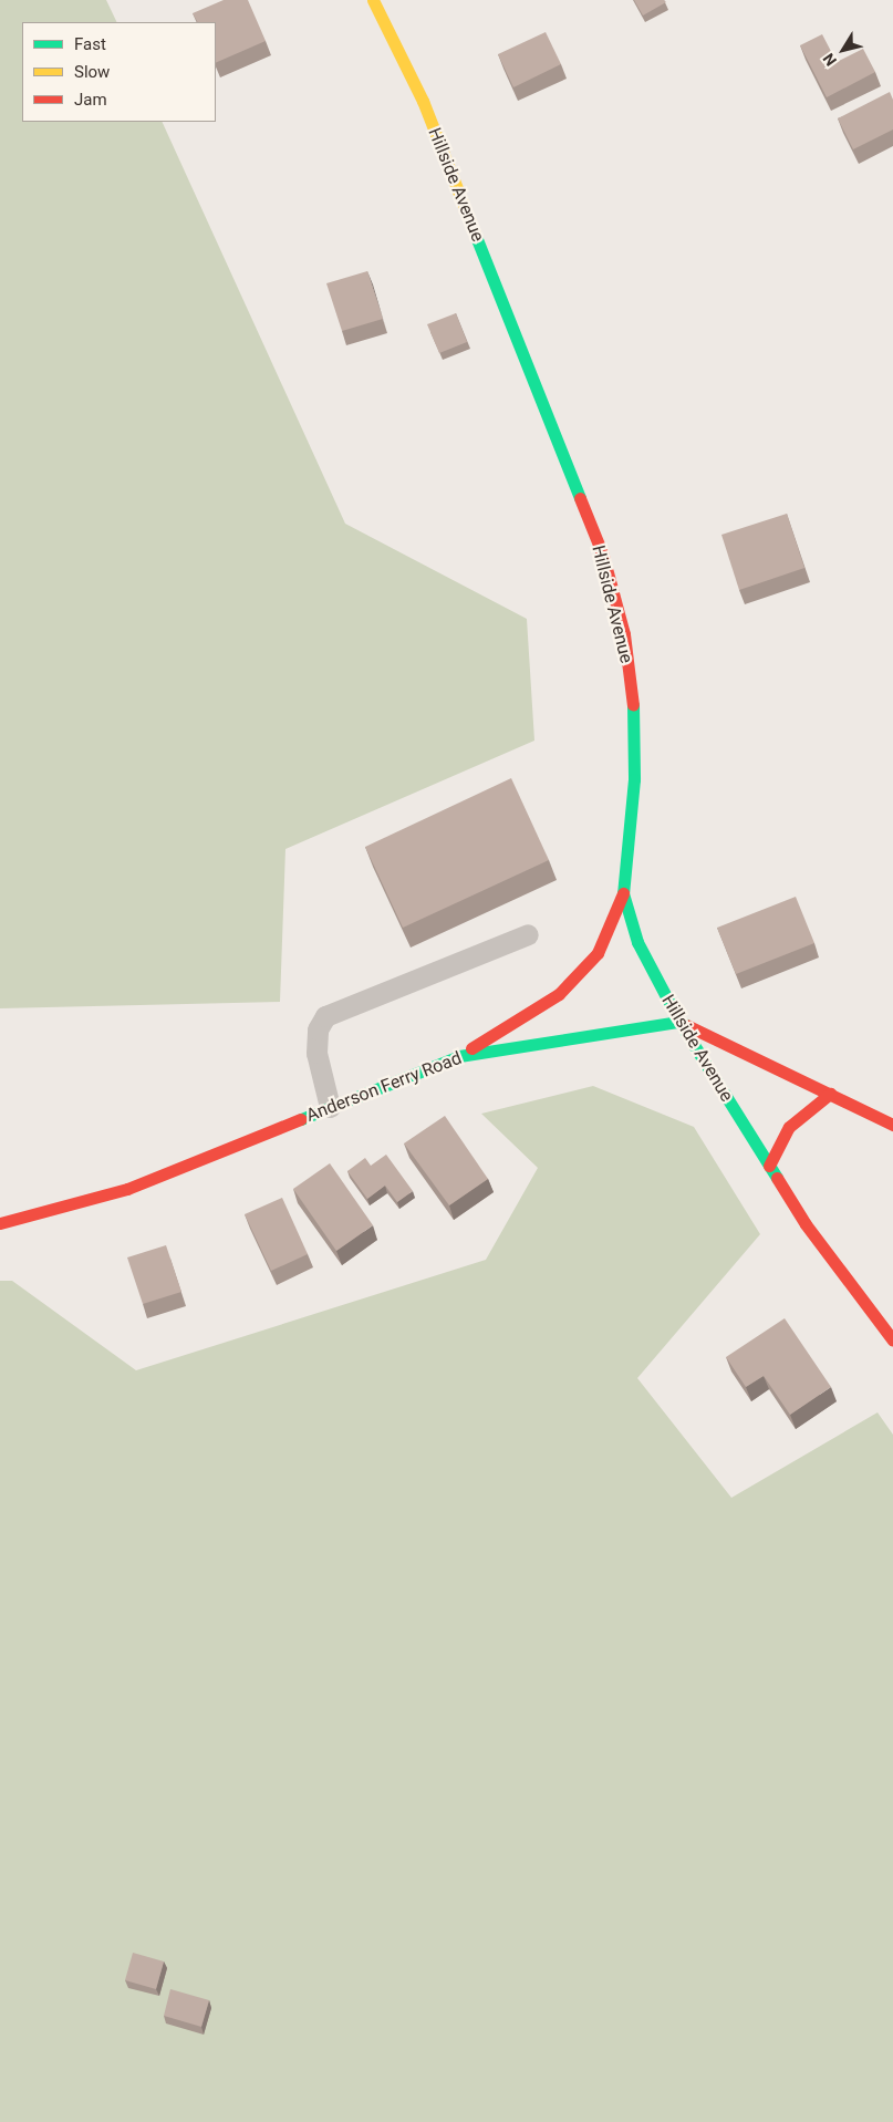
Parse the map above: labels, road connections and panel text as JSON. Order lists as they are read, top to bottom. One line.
{"streets":{"street":["Hillside Avenue","Anderson Ferry Road"]},"crossings":[["Hillside Avenue","Anderson Ferry Road"]],"legend":["Fast","Slow","Jam"],"north":"bottom left"}
